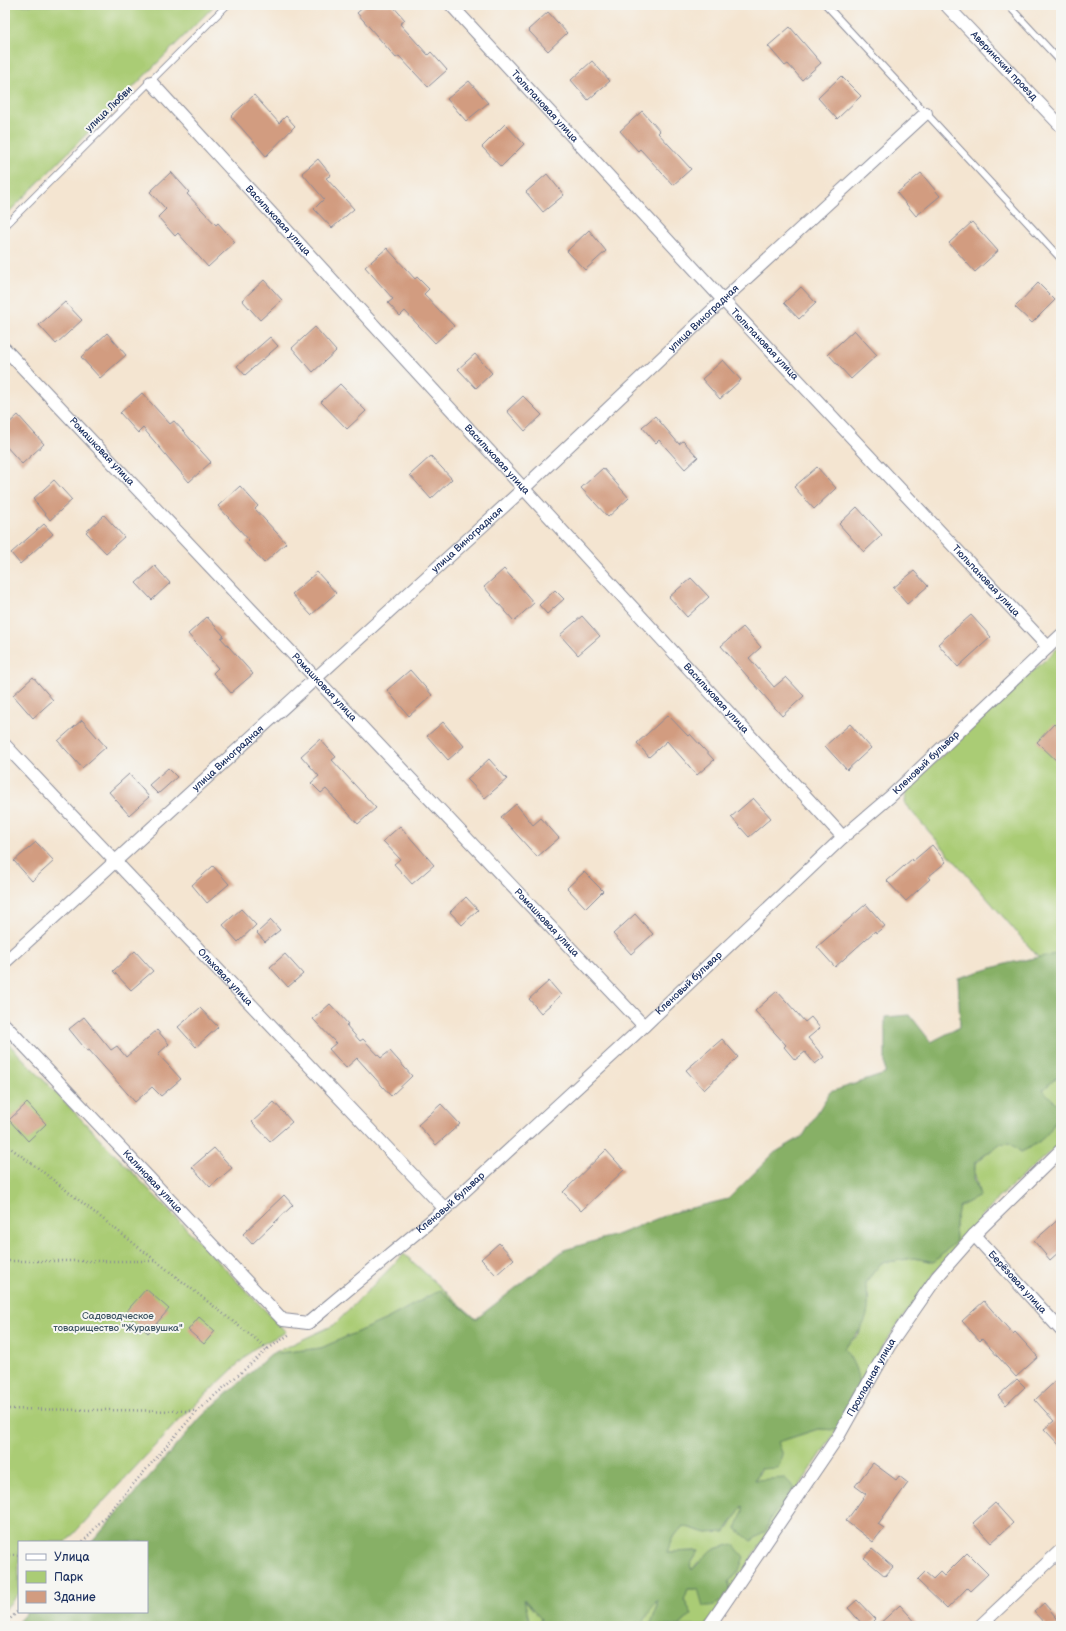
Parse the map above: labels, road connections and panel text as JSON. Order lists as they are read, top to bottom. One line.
{"streets":{"street":["Аверинский проезд","Тюльпановая улица","Васильковая улица","улица Виноградная","Ромашковая улица","Кленовый бульвар","Ольховая улица","Калиновая улица","Берёзовая улица","Прохладная улица"],"lane":["улица Любви"]},"crossings":[["Тюльпановая улица","улица Виноградная"],["Тюльпановая улица","Кленовый бульвар"],["улица Любви","Васильковая улица"],["Васильковая улица","улица Виноградная"],["Васильковая улица","Кленовый бульвар"],["улица Виноградная","Ромашковая улица"],["улица Виноградная","Ольховая улица"],["Ромашковая улица","Кленовый бульвар"],["Кленовый бульвар","Ольховая улица"],["Кленовый бульвар","Калиновая улица"],["Берёзовая улица","Прохладная улица"]],"parks":["Садоводческое товарищество \"Журавушка\""],"legend":["Улица","Парк","Здание"]}
